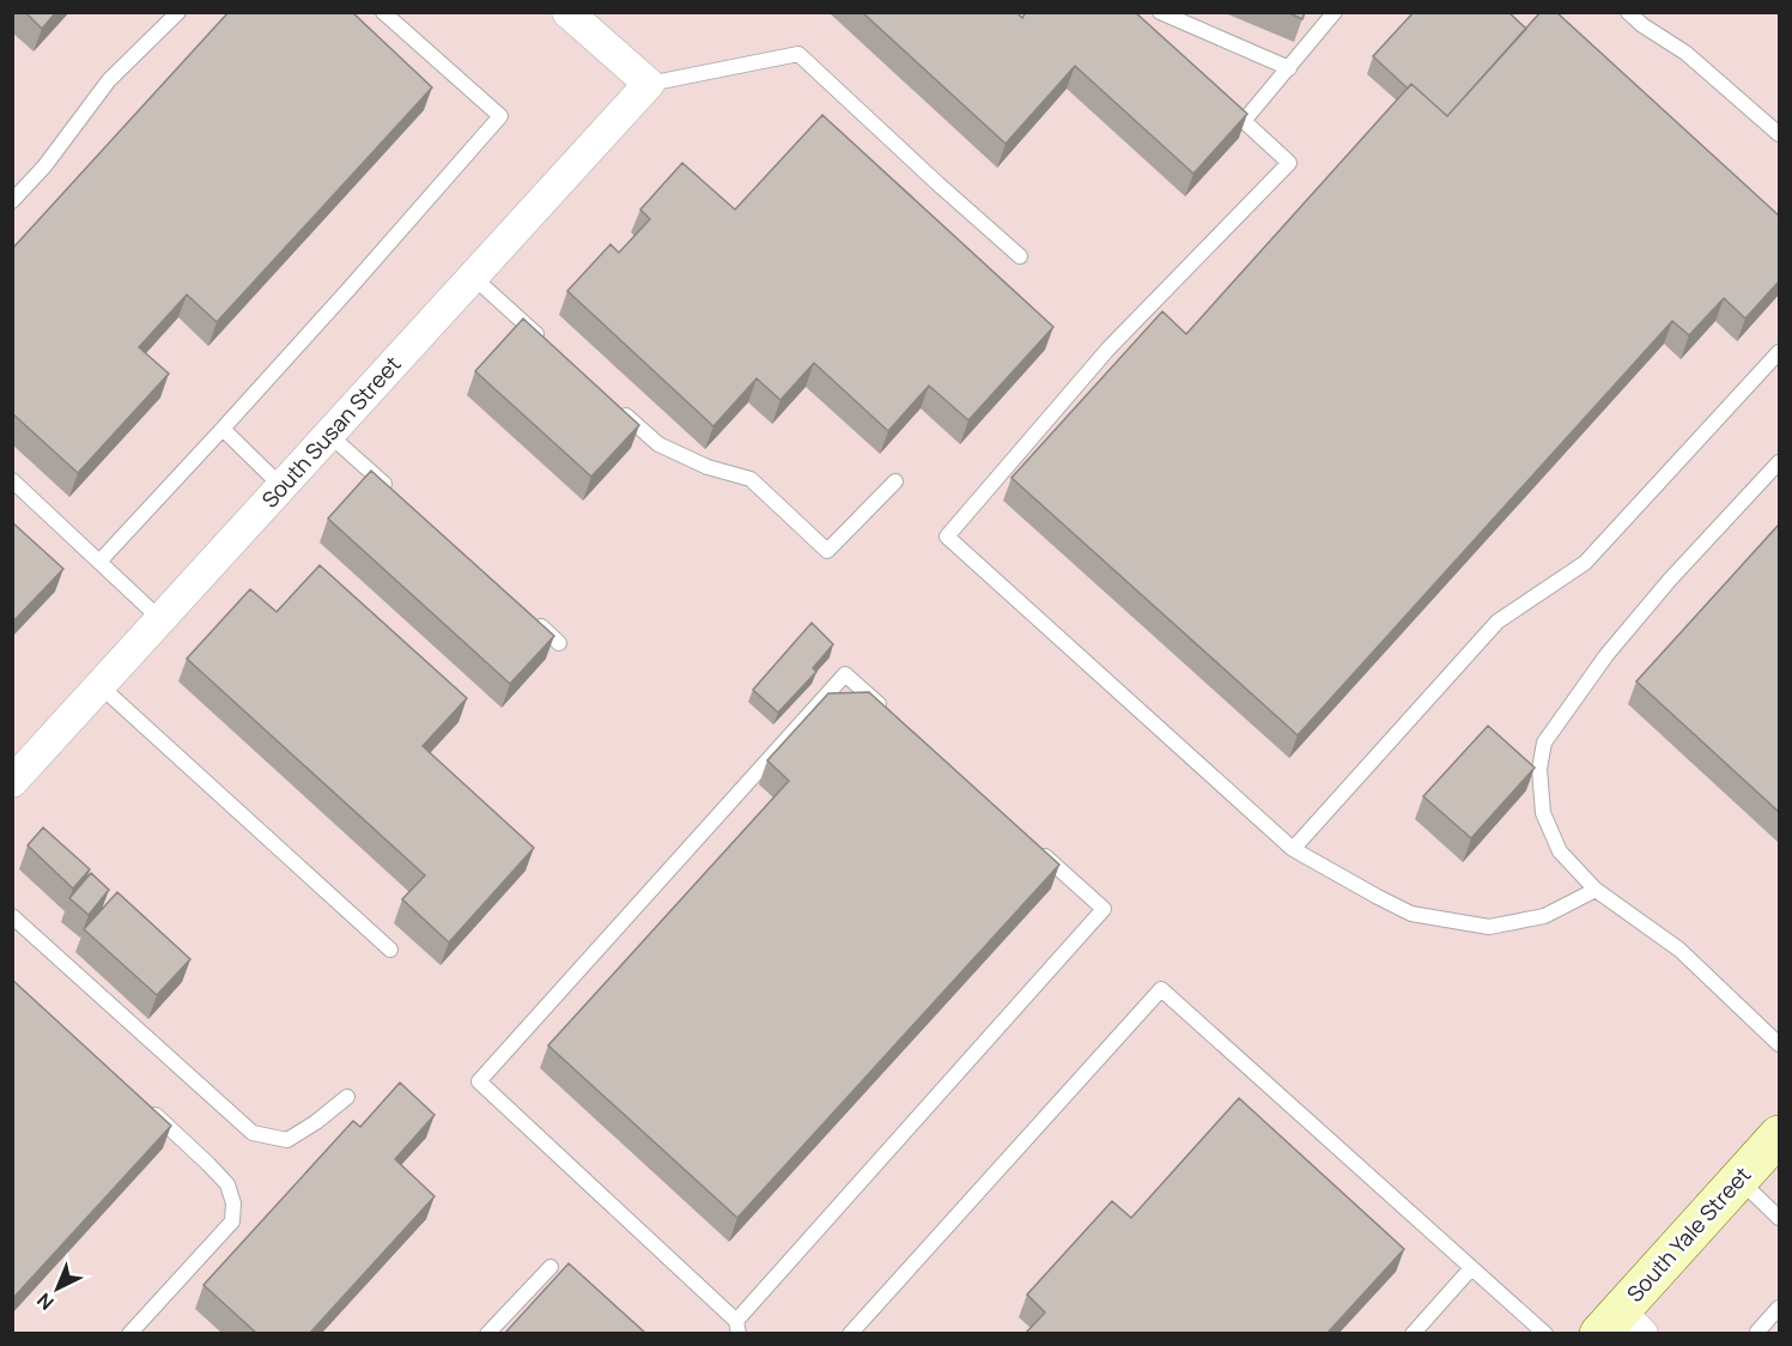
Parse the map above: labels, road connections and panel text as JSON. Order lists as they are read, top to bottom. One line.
{"streets":{"street":["South Susan Street","South Yale Street"]},"north":"bottom left"}
